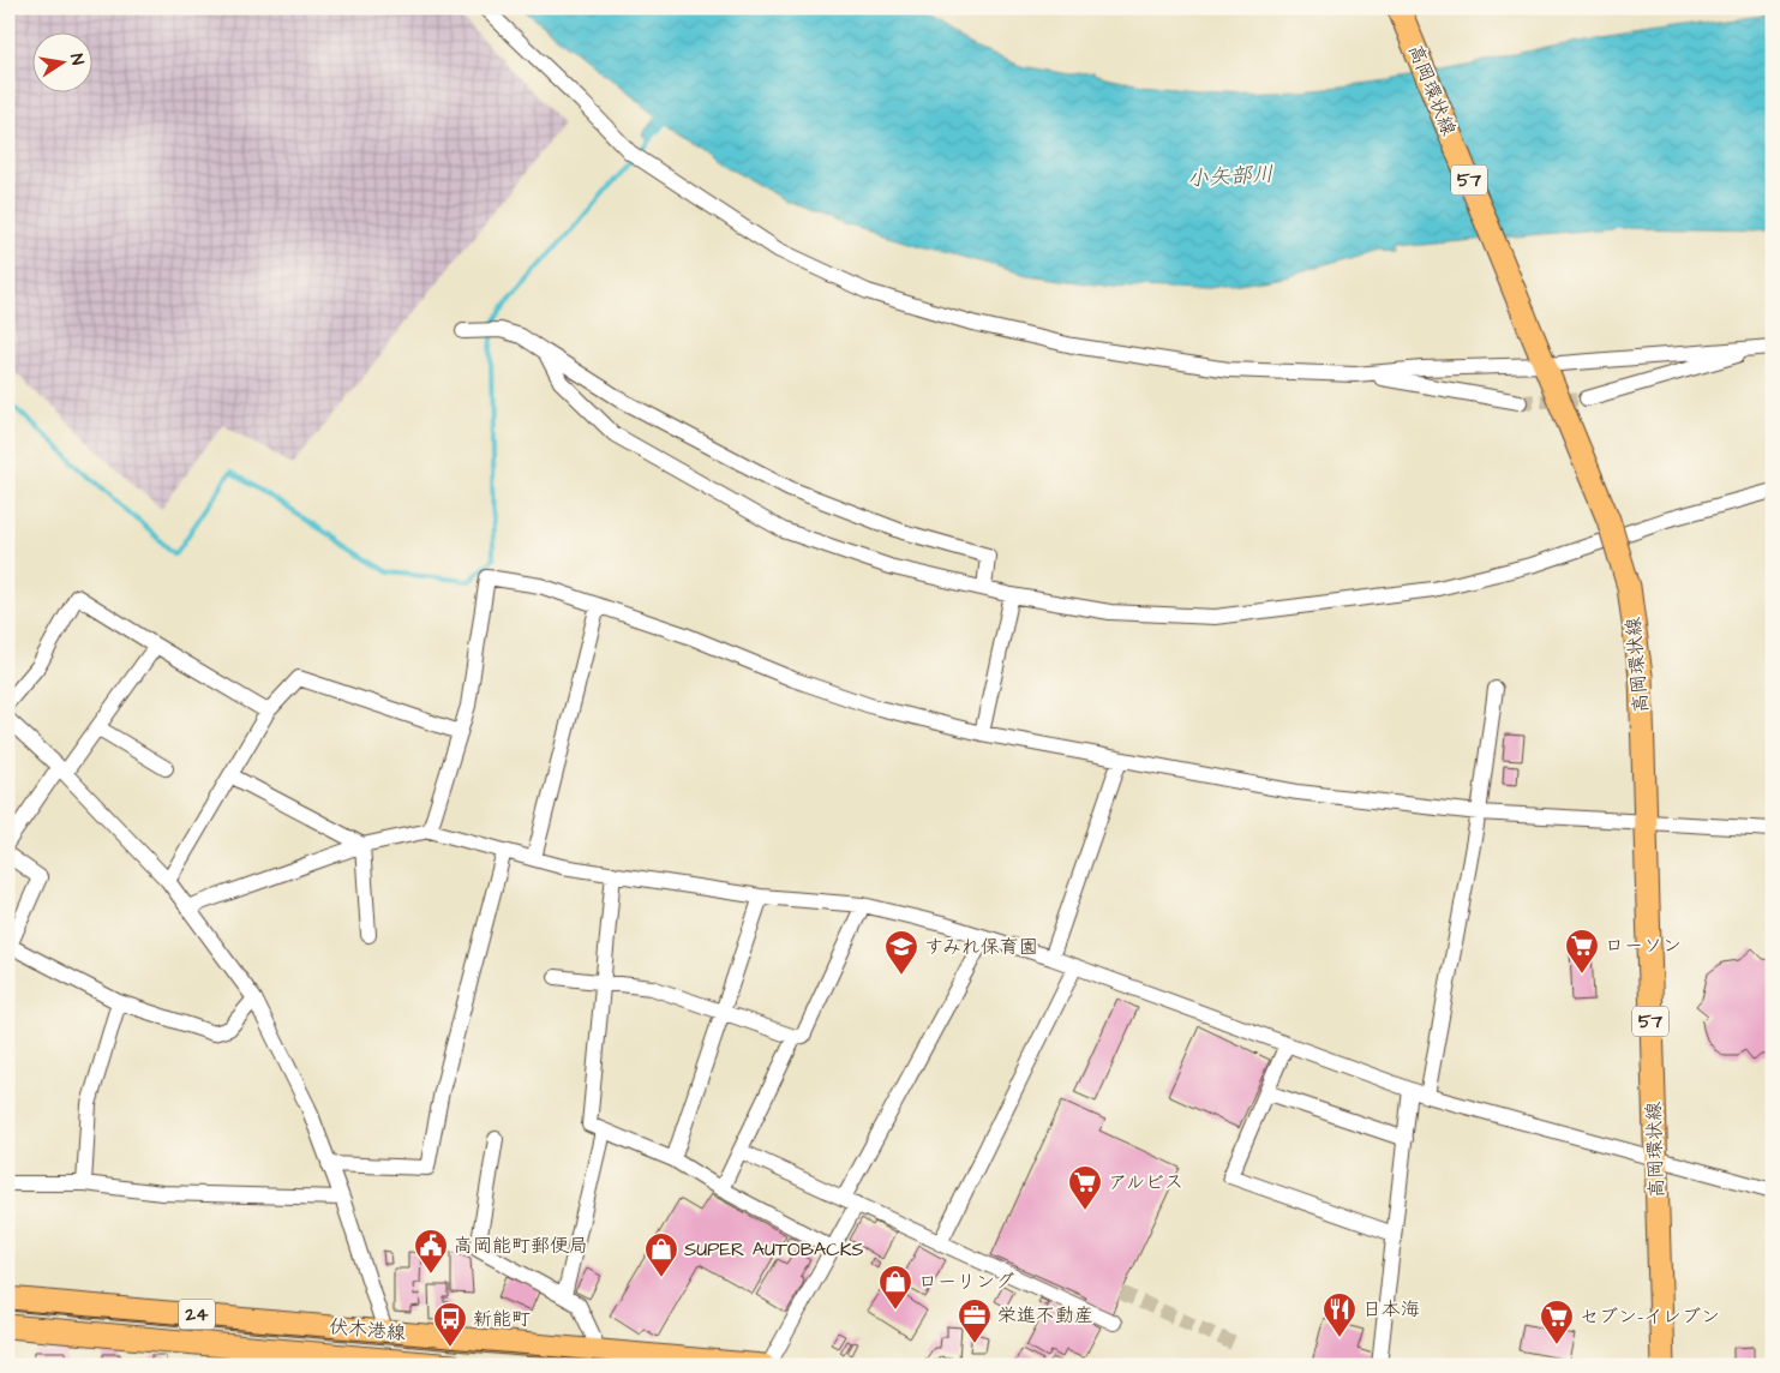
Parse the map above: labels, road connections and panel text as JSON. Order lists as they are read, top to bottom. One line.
{"streets":{"main road":["高岡環状線","57","24","伏木港線"]},"water":["小矢部川"],"places":{"supermarket":["ローソン","アルビス","セブン-イレブン"],"school or university":["すみれ保育園"],"public building":["高岡能町郵便局"],"shop":["SUPER AUTOBACKS","ローリング"],"restaurant":["日本海"],"office":["栄進不動産"],"bus stop":["新能町"]},"north":"right"}
